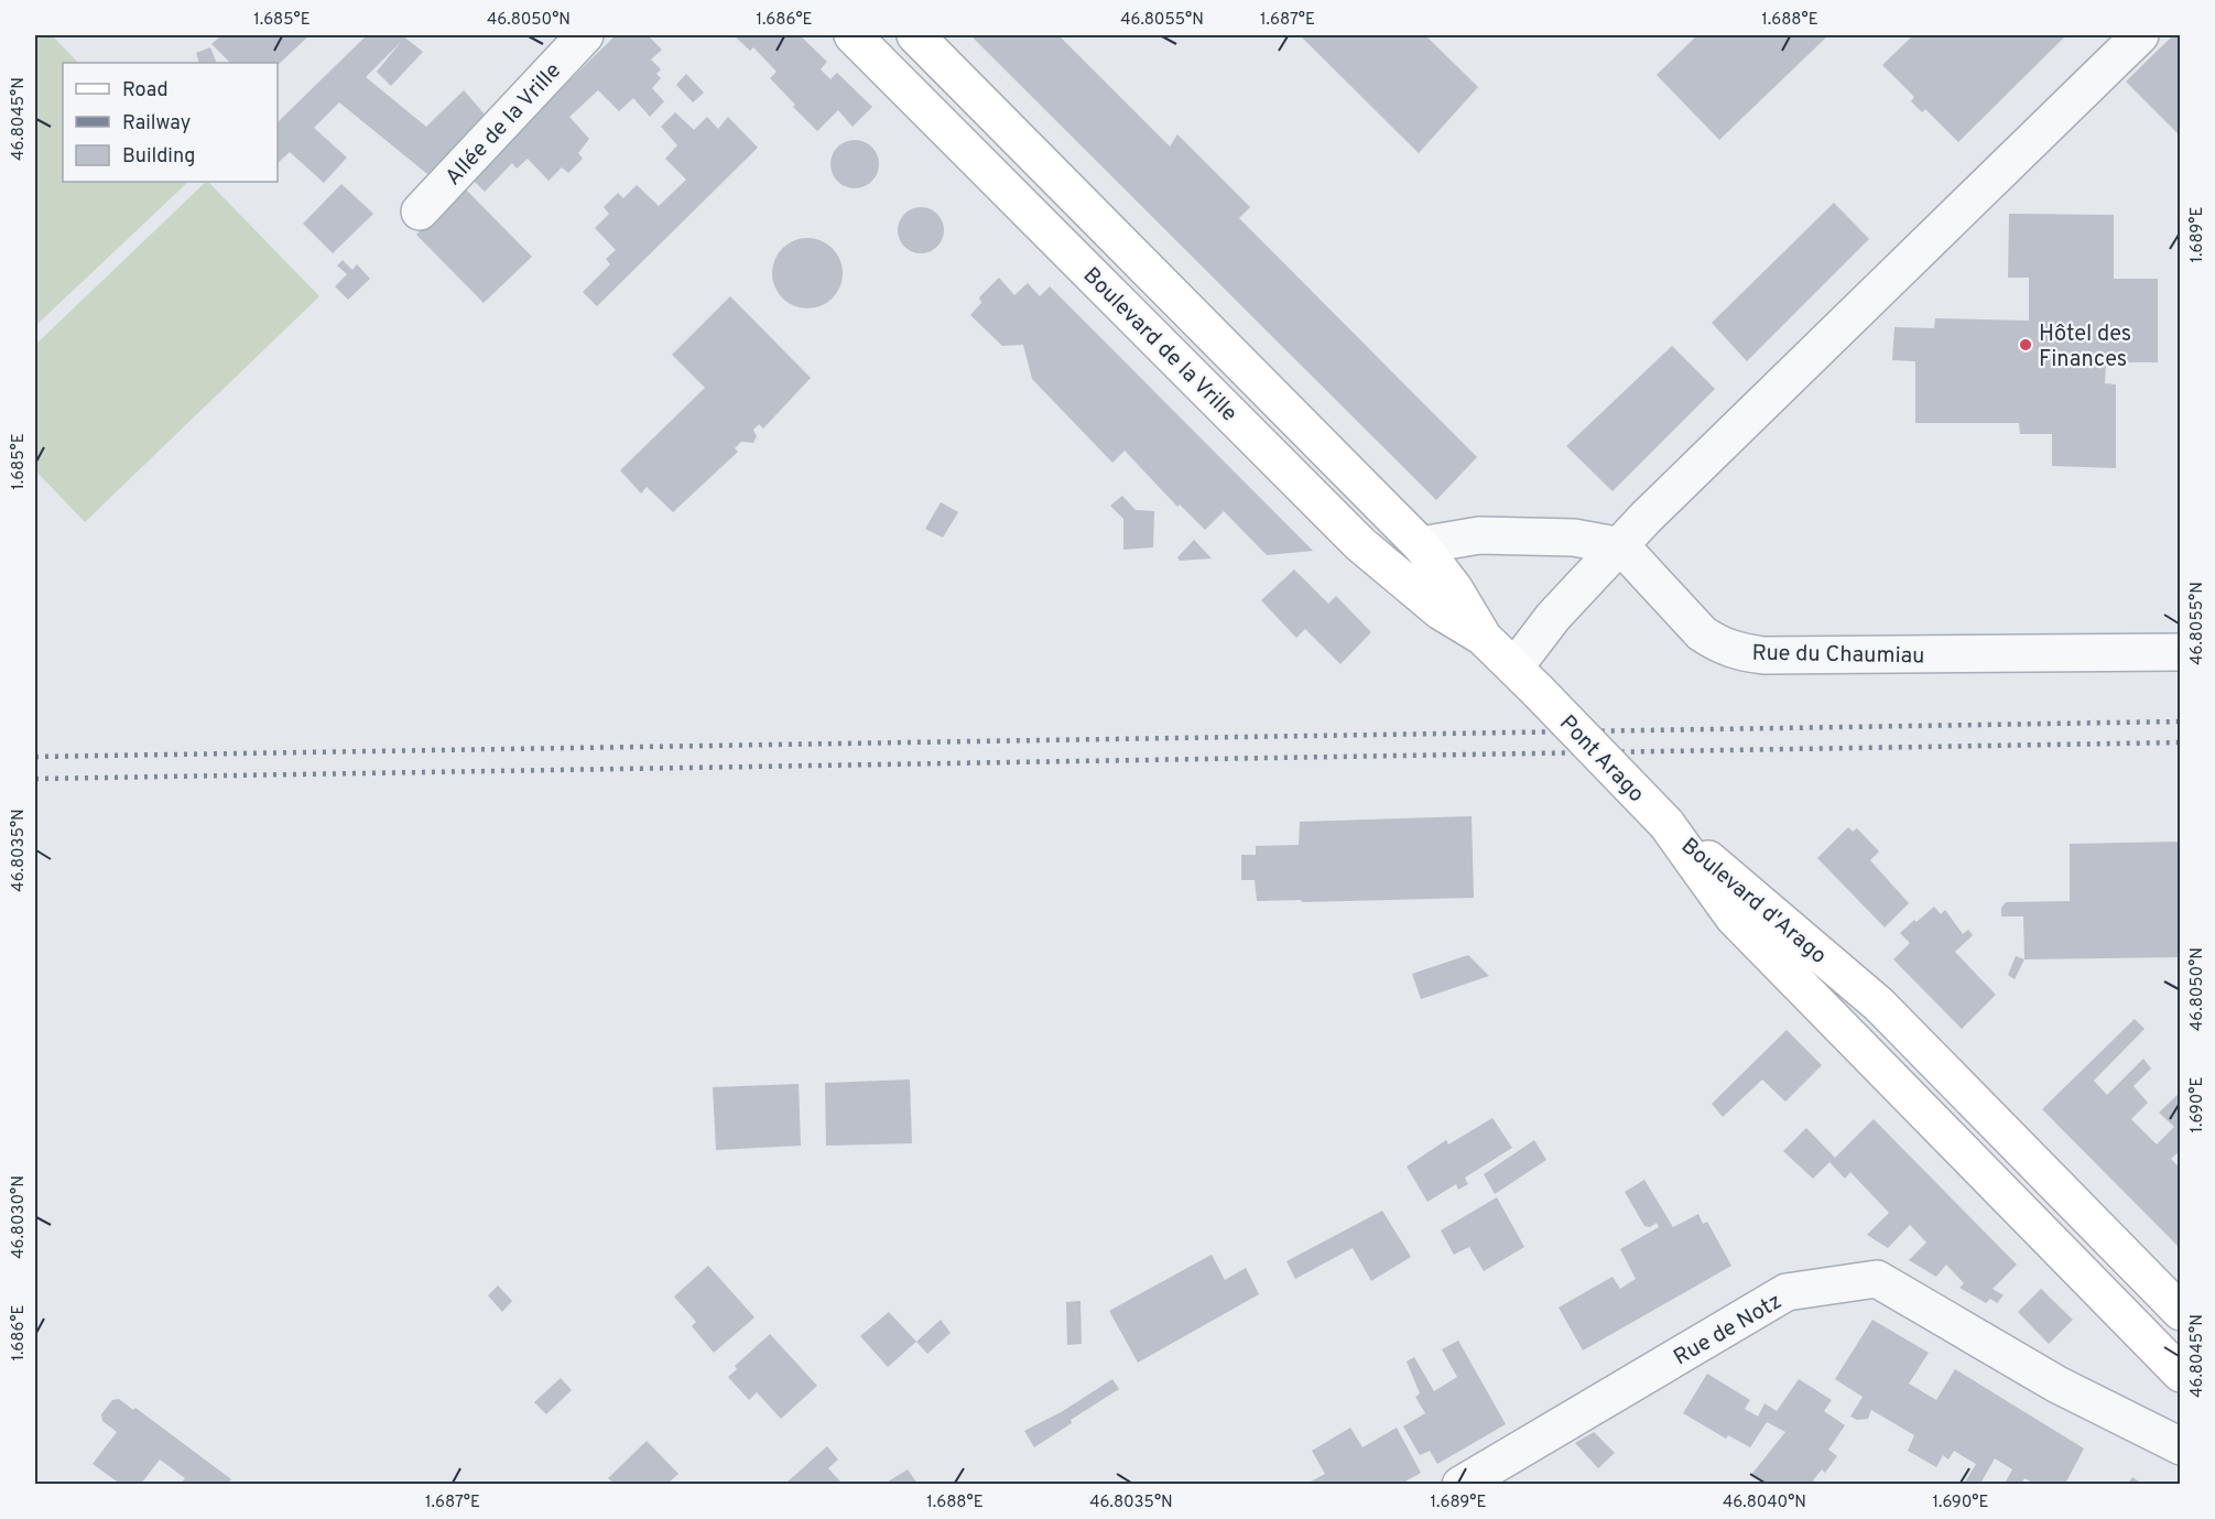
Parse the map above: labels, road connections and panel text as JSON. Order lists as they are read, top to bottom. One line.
{"streets":{"main road":["Boulevard de la Vrille","Pont Arago","Boulevard d'Arago"],"street":["Allée de la Vrille","Rue du Chaumiau","Rue de Notz"]},"crossings":[["Boulevard de la Vrille","Pont Arago"],["Pont Arago","Boulevard d'Arago"]],"places":["Hôtel des Finances"],"legend":["Road","Railway","Building"],"coordinates":["1.685°E","46.8050°N","1.686°E","46.8055°N","1.687°E","1.688°E","46.8045°N","1.689°E","46.8035°N","1.690°E","46.8030°N","46.8040°N"]}
